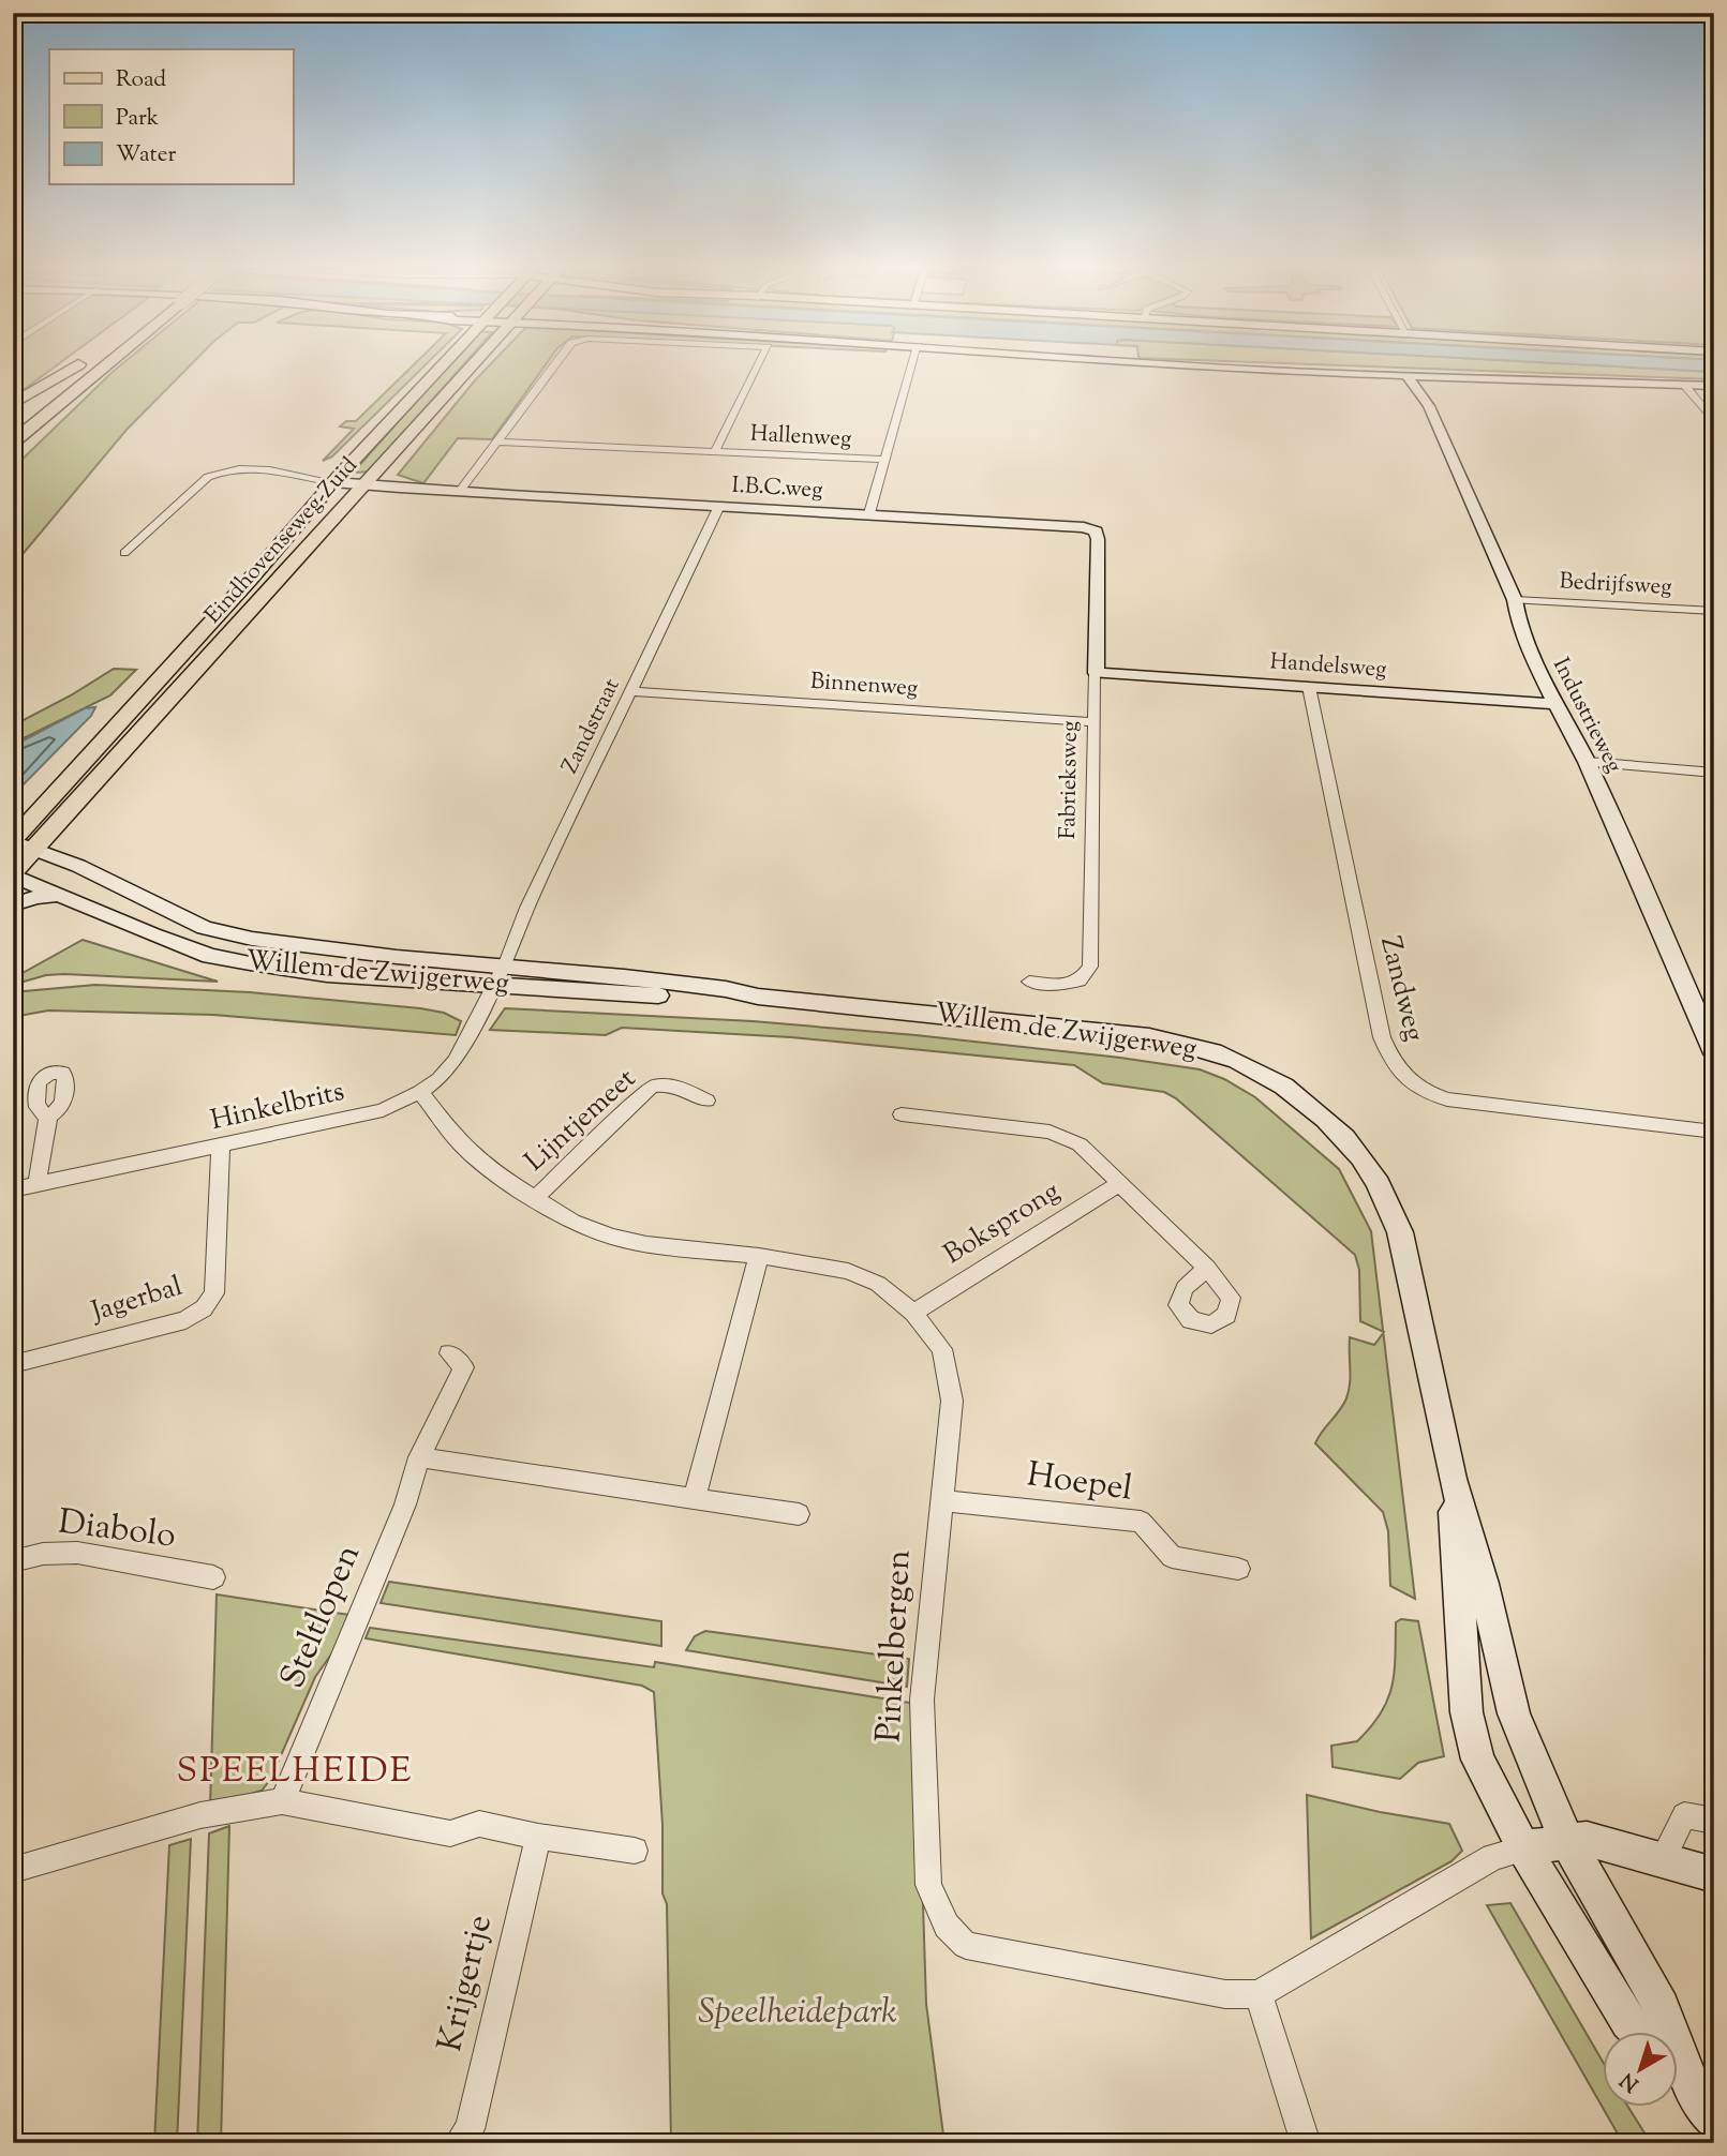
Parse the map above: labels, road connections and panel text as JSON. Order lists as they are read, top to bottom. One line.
{"streets":{"main road":["Eindhovenseweg-Zuid"],"street":["Hallenweg","I.B.C.weg","Bedrijfsweg","Handelsweg","Binnenweg","Industrieweg","Zandstraat","Fabrieksweg","Willem de Zwijgerweg","Zandweg","Hinkelbrits","Lijntjemeet","Boksprong","Jagerbal","Hoepel","Diabolo","Steltlopen","Pinkelbergen","Krijgertje"]},"crossings":[["I.B.C.weg","Eindhovenseweg-Zuid"],["I.B.C.weg","Zandstraat"],["I.B.C.weg","Fabrieksweg"],["Eindhovenseweg-Zuid","Willem de Zwijgerweg"],["Bedrijfsweg","Industrieweg"],["Handelsweg","Industrieweg"],["Handelsweg","Fabrieksweg"],["Handelsweg","Zandweg"],["Binnenweg","Zandstraat"],["Binnenweg","Fabrieksweg"],["Zandstraat","Willem de Zwijgerweg"],["Zandstraat","Hinkelbrits"],["Willem de Zwijgerweg","Hinkelbrits"],["Hinkelbrits","Jagerbal"],["Hinkelbrits","Pinkelbergen"],["Lijntjemeet","Pinkelbergen"],["Boksprong","Pinkelbergen"],["Hoepel","Pinkelbergen"]],"districts":["SPEELHEIDE"],"parks":["Speelheidepark"],"legend":["Road","Park","Water"],"north":"bottom left"}
